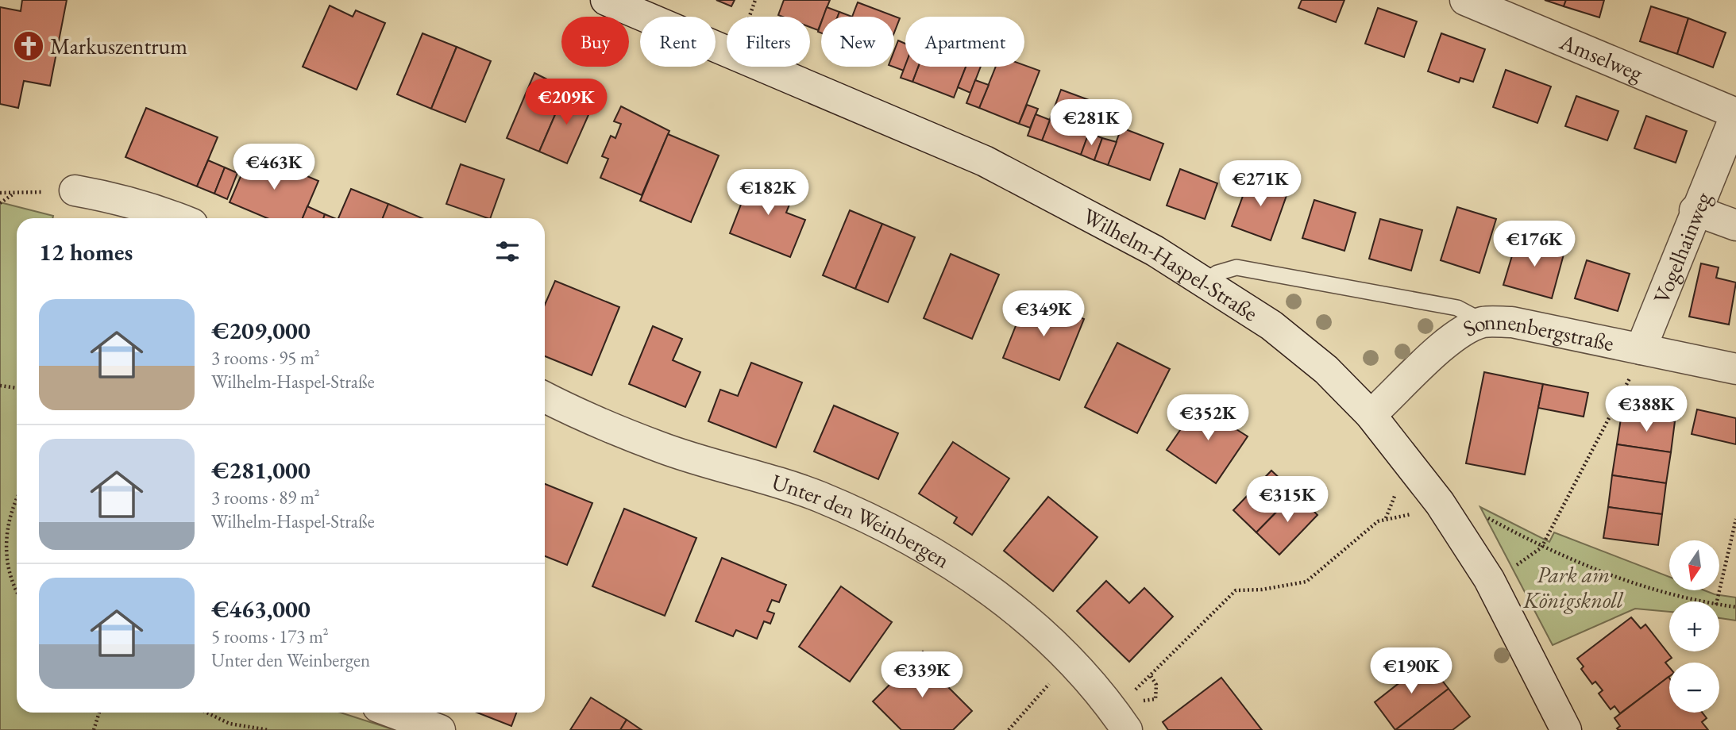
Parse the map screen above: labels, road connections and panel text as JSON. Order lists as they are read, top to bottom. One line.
{"streets":{"street":["Amselweg","Vogelhainweg","Wilhelm-Haspel-Straße","Sonnenbergstraße","Unter den Weinbergen"]},"crossings":[["Amselweg","Vogelhainweg"],["Vogelhainweg","Sonnenbergstraße"],["Wilhelm-Haspel-Straße","Sonnenbergstraße"]],"parks":["Park am Königsknoll"],"places":{"church":["Markuszentrum"]},"north":"bottom","page":{"chip":["Buy","Rent","Filters","New","Apartment"],"price":["€209K","€281K","€463K","€271K","€182K","€176K","€349K","€388K","€352K","€315K","€190K","€339K"],"heading":"12 homes","list":[{"name":"€209,000","note":"3 rooms · 95 m² · Wilhelm-Haspel-Straße"},{"name":"€281,000","note":"3 rooms · 89 m² · Wilhelm-Haspel-Straße"},{"name":"€463,000","note":"5 rooms · 173 m² · Unter den Weinbergen"}],"map_buttons":["+","−"]}}
